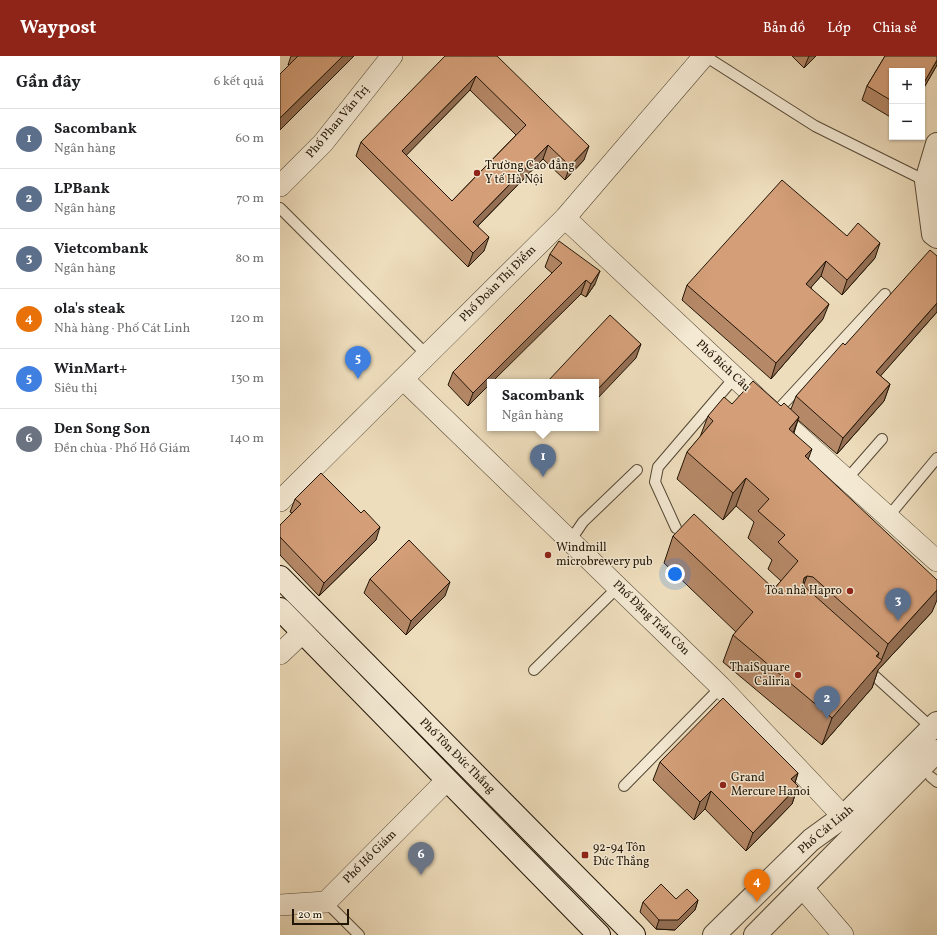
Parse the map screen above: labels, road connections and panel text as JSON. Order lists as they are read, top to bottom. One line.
{"streets":{"main road":["Phố Tôn Đức Thắng","Phố Cát Linh"],"street":["Phố Phan Văn Trị","Phố Đoàn Thị Điểm","Phố Bích Câu","Phố Đặng Trần Côn","Phố Hồ Giám"]},"crossings":[["Phố Đoàn Thị Điểm","Phố Bích Câu"],["Phố Đoàn Thị Điểm","Phố Đặng Trần Côn"],["Phố Đặng Trần Côn","Phố Cát Linh"],["Phố Tôn Đức Thắng","Phố Hồ Giám"]],"places":{"other":["Trường Cao đẳng Y tế Hà Nội","Windmill microbrewery pub","Tòa nhà Hapro","ThaiSquare Caliria","Grand Mercure Hanoi"],"transit":["92-94 Tôn Đức Thắng"]},"scale_bar":"20 m","page":{"header":"Waypost","nav":["Bản đồ","Lớp","Chia sẻ"],"heading":["Gần đây","6 kết quả"],"map_buttons":["+","−"],"list":[{"mark":"1","name":"Sacombank","note":"Ngân hàng","value":"60 m"},{"mark":"2","name":"LPBank","note":"Ngân hàng","value":"70 m"},{"mark":"3","name":"Vietcombank","note":"Ngân hàng","value":"80 m"},{"mark":"4","name":"ola's steak","note":"Nhà hàng · Phố Cát Linh","value":"120 m"},{"mark":"5","name":"WinMart+","note":"Siêu thị","value":"130 m"},{"mark":"6","name":"Den Song Son","note":"Đền chùa · Phố Hồ Giám","value":"140 m"}],"pins":["5","1","3","2","6","4"],"popup":["Sacombank","Ngân hàng"],"scale":"20 m"}}
